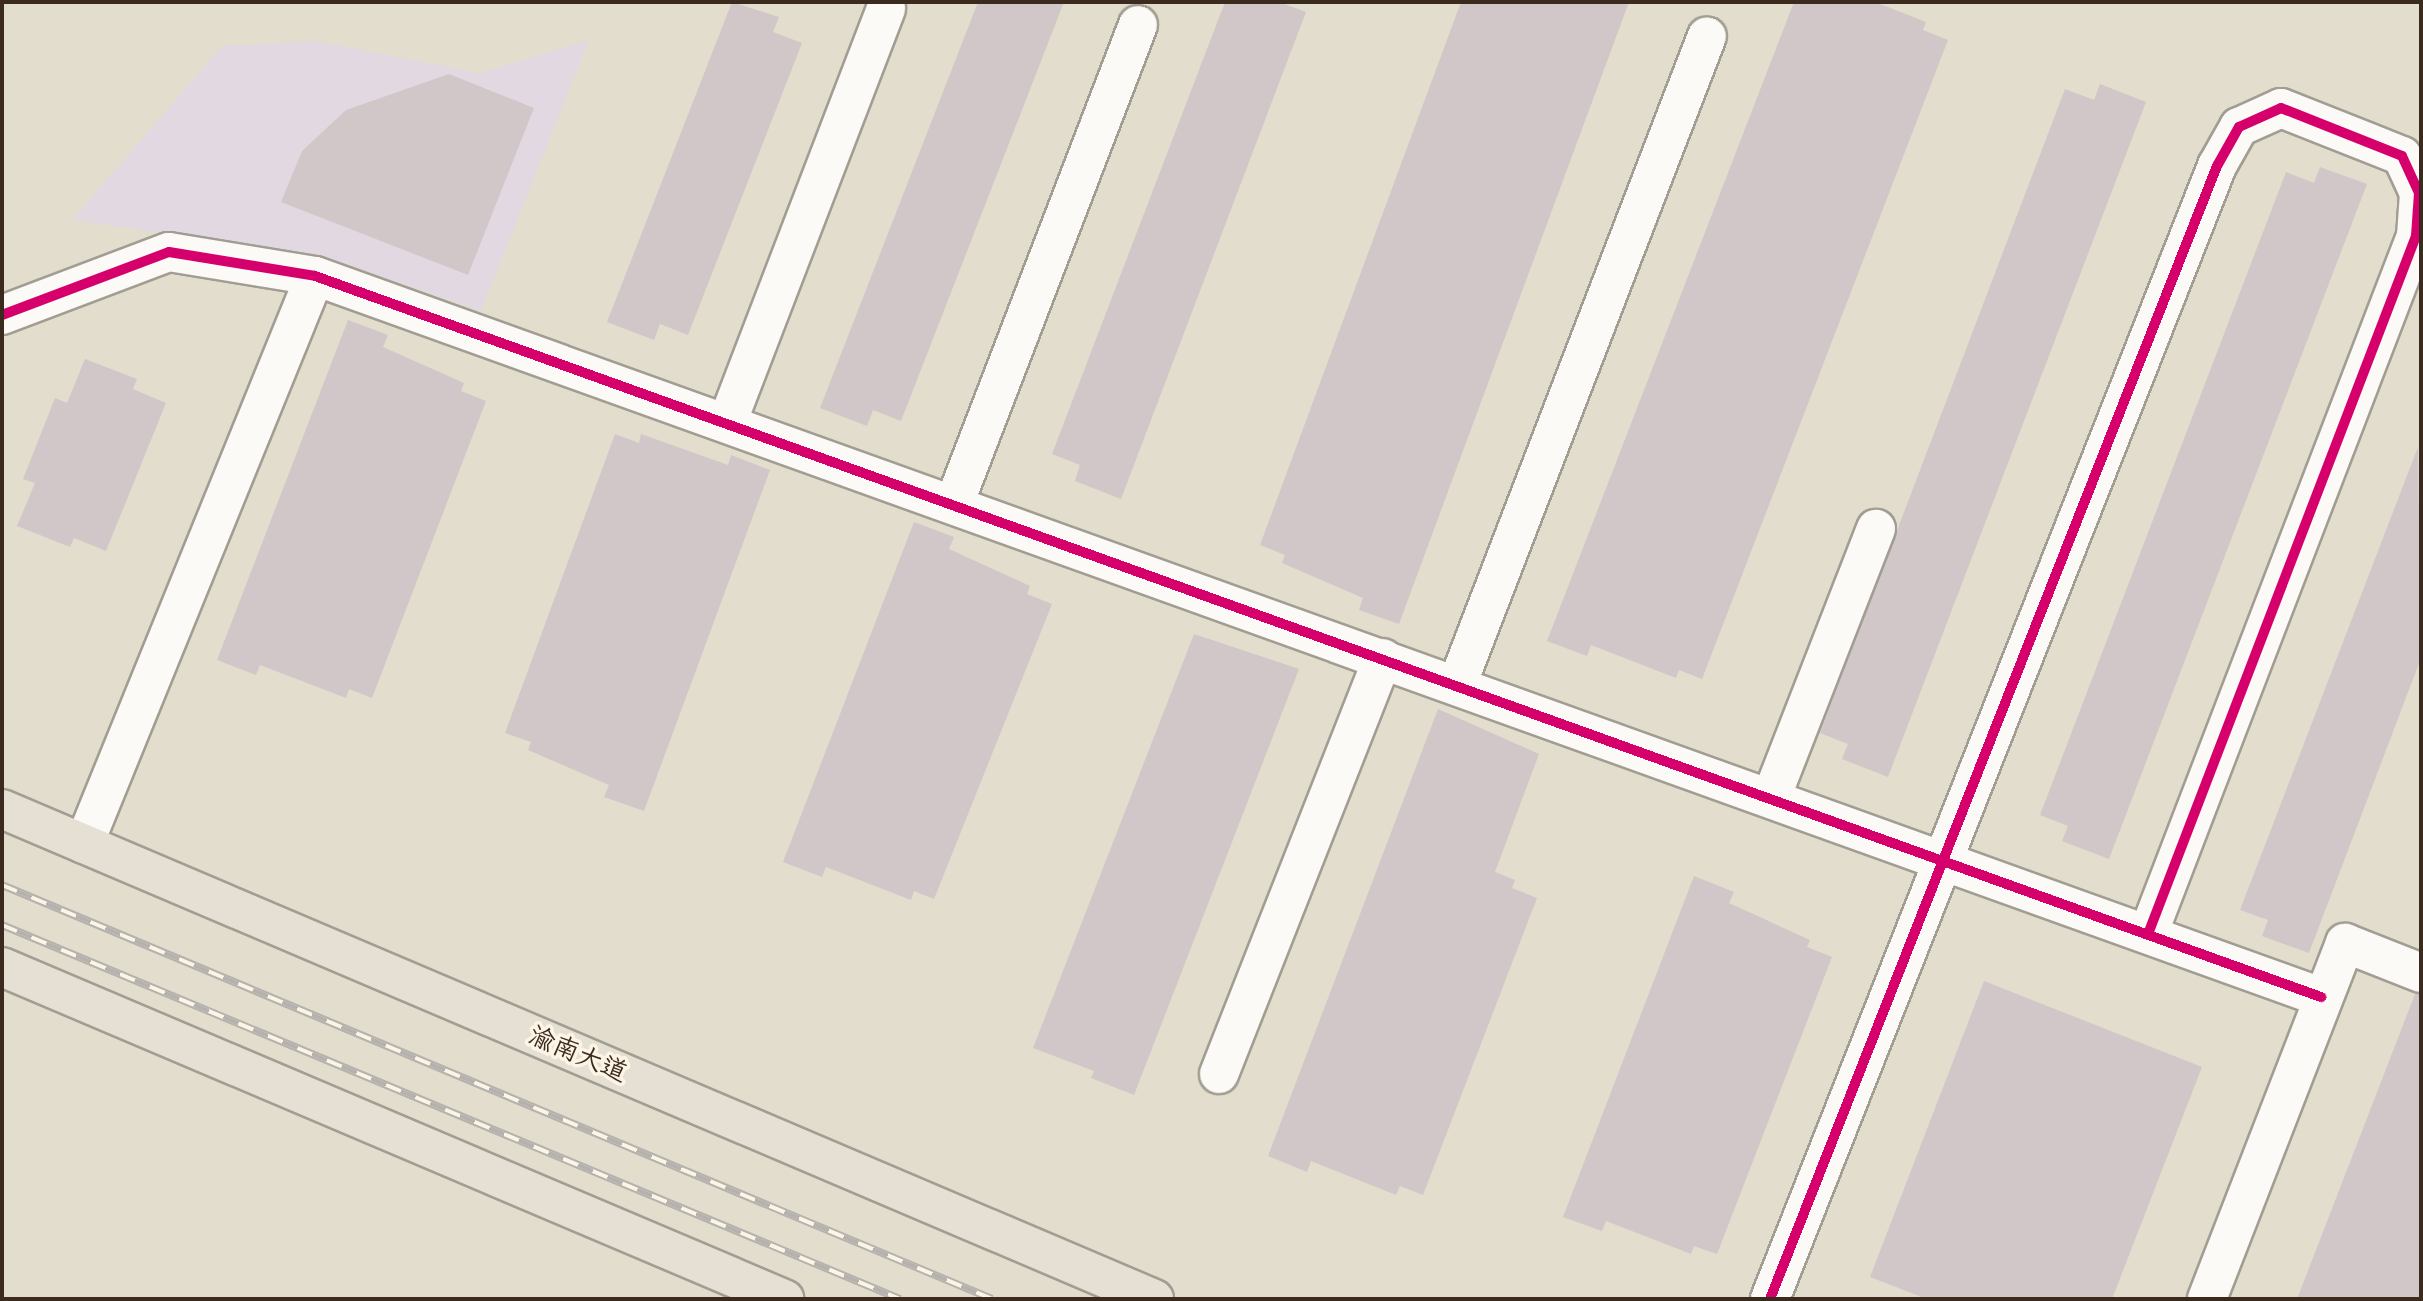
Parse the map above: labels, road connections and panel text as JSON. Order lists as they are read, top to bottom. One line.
{"streets":{"highway":["渝南大道"]}}
